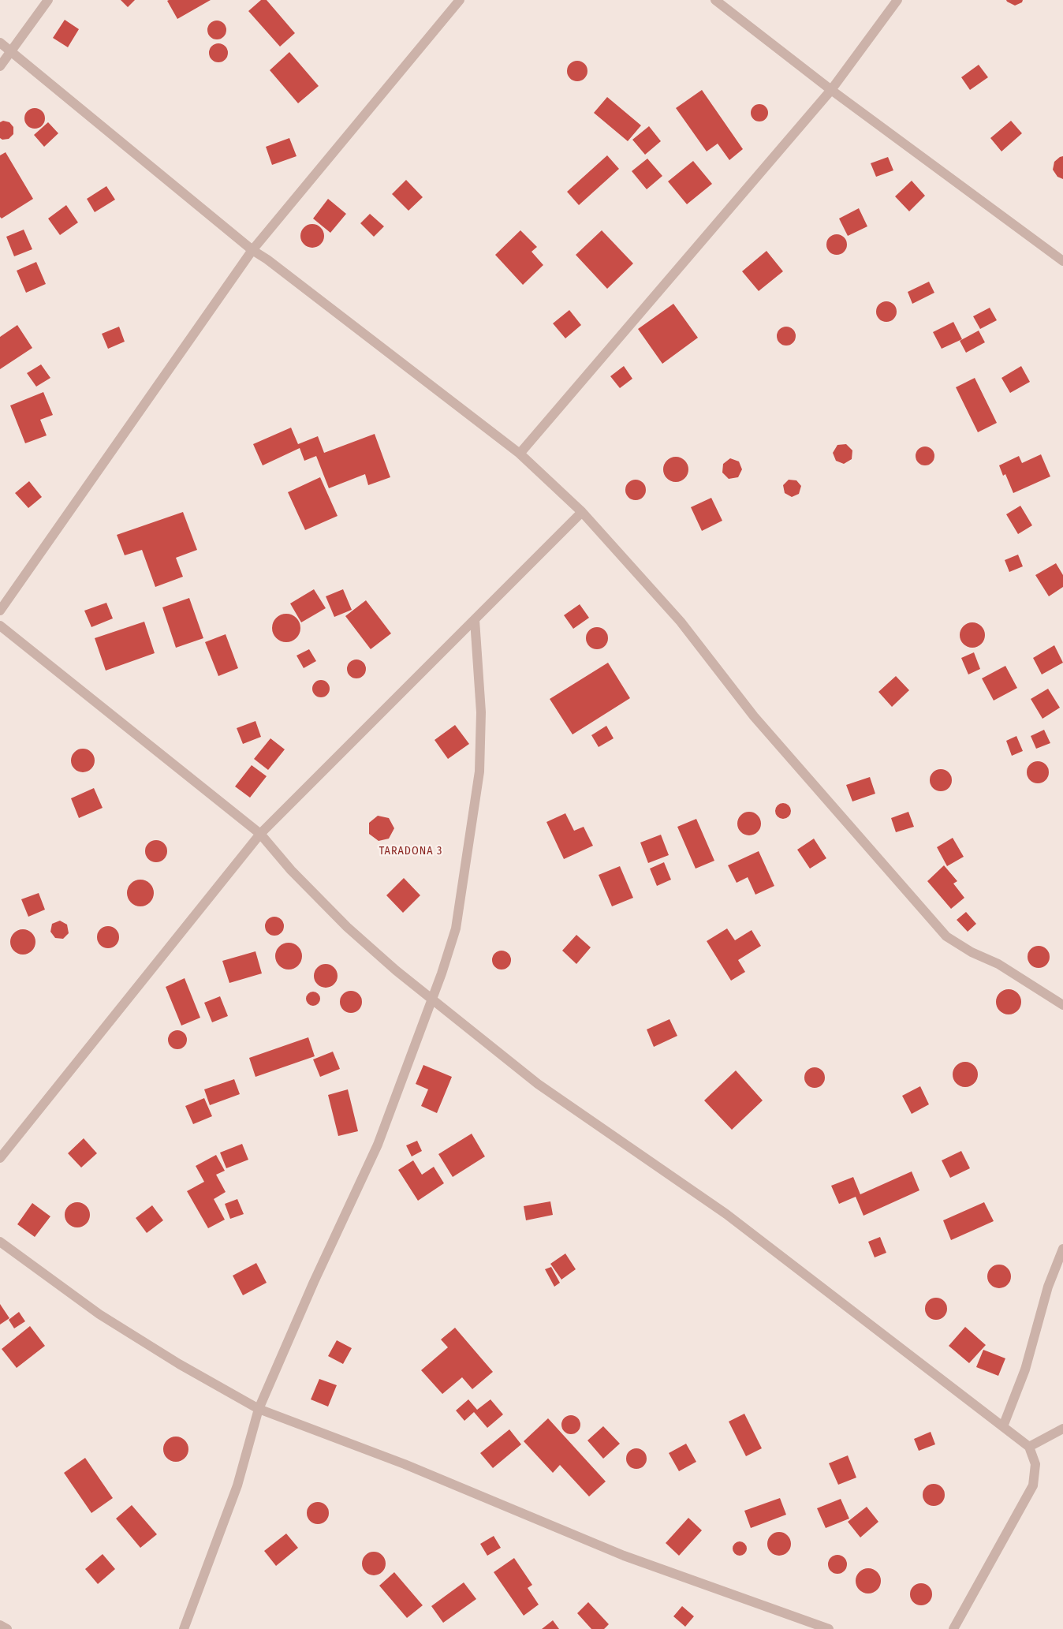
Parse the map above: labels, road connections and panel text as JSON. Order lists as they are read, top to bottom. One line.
{"districts":["TARADONA 3"]}
